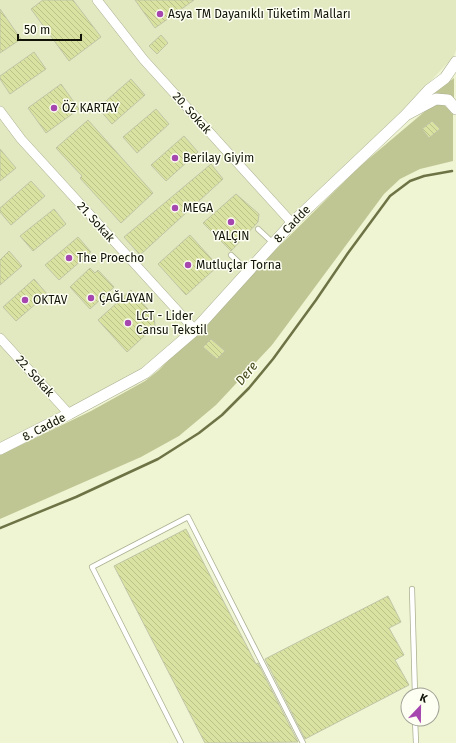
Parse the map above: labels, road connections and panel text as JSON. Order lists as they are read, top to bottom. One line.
{"streets":{"street":["20. Sokak","21. Sokak","8. Cadde","22. Sokak"]},"crossings":[["20. Sokak","8. Cadde"],["21. Sokak","8. Cadde"],["8. Cadde","22. Sokak"]],"water":["Dere"],"places":["Asya TM Dayanıklı Tüketim Malları","ÖZ KARTAY","Berilay Giyim","MEGA","YALÇIN","The Proecho","Mutluçlar Torna","ÇAĞLAYAN","OKTAV","LCT - Lider Cansu Tekstil"],"scale_bar":"50 m","north":"top"}
